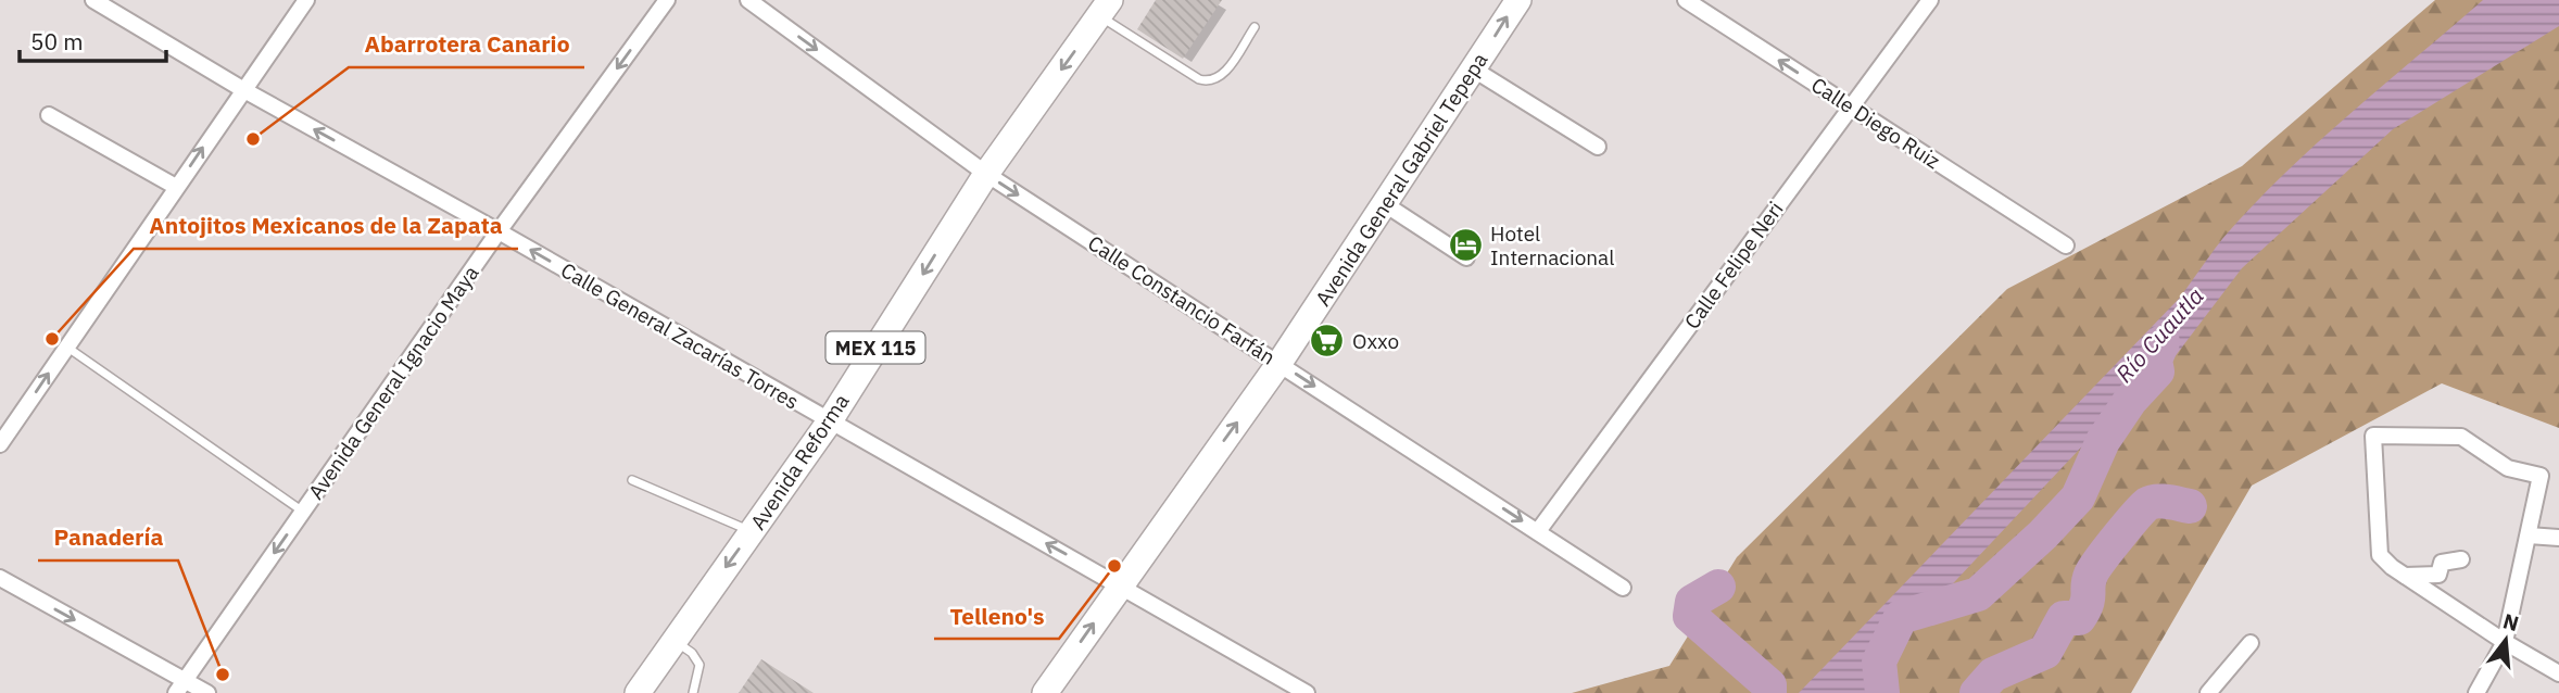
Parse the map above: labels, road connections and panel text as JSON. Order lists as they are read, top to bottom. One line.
{"streets":{"main road":["Avenida General Gabriel Tepepa","MEX 115","Avenida Reforma"],"street":["Calle Diego Ruiz","Calle Felipe Neri","Calle Constancio Farfán","Calle General Zacarías Torres","Avenida General Ignacio Maya"]},"crossings":[["Calle Diego Ruiz","Calle Felipe Neri"],["Avenida General Gabriel Tepepa","Calle Constancio Farfán"],["Avenida General Gabriel Tepepa","Calle General Zacarías Torres"],["Calle Felipe Neri","Calle Constancio Farfán"],["Calle Constancio Farfán","Avenida Reforma"],["Calle General Zacarías Torres","Avenida General Ignacio Maya"],["Calle General Zacarías Torres","Avenida Reforma"]],"one_way":["Calle Diego Ruiz","Avenida General Gabriel Tepepa","Calle Constancio Farfán","Calle General Zacarías Torres","Avenida General Ignacio Maya","Avenida Reforma"],"water":["Río Cuautla"],"places":{"other":["Abarrotera Canario","Antojitos Mexicanos de la Zapata","Telleno's","Panadería"],"hotel":["Hotel Internacional"],"supermarket":["Oxxo"]},"scale_bar":"50 m","north":"top"}
